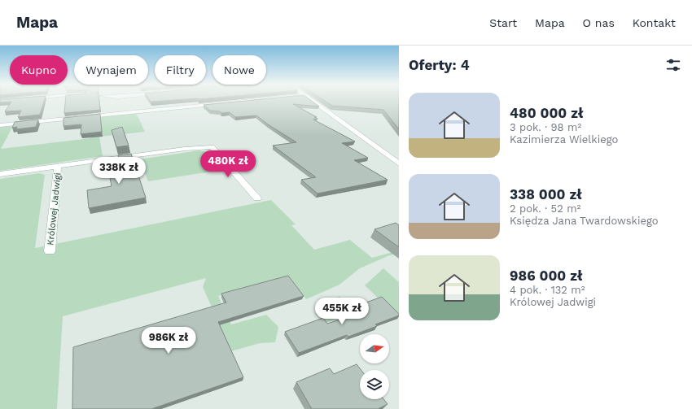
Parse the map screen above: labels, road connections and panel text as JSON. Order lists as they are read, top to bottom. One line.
{"streets":{"street":["Królowej Jadwigi"]},"north":"right","page":{"header":"Mapa","nav":["Start","Mapa","O nas","Kontakt"],"heading":"Oferty: 4","chip":["Kupno","Wynajem","Filtry","Nowe"],"list":[{"name":"480 000 zł","note":"3 pok. · 98 m² · Kazimierza Wielkiego"},{"name":"338 000 zł","note":"2 pok. · 52 m² · Księdza Jana Twardowskiego"},{"name":"986 000 zł","note":"4 pok. · 132 m² · Królowej Jadwigi"}],"price":["480K zł","338K zł","455K zł","986K zł"]}}
